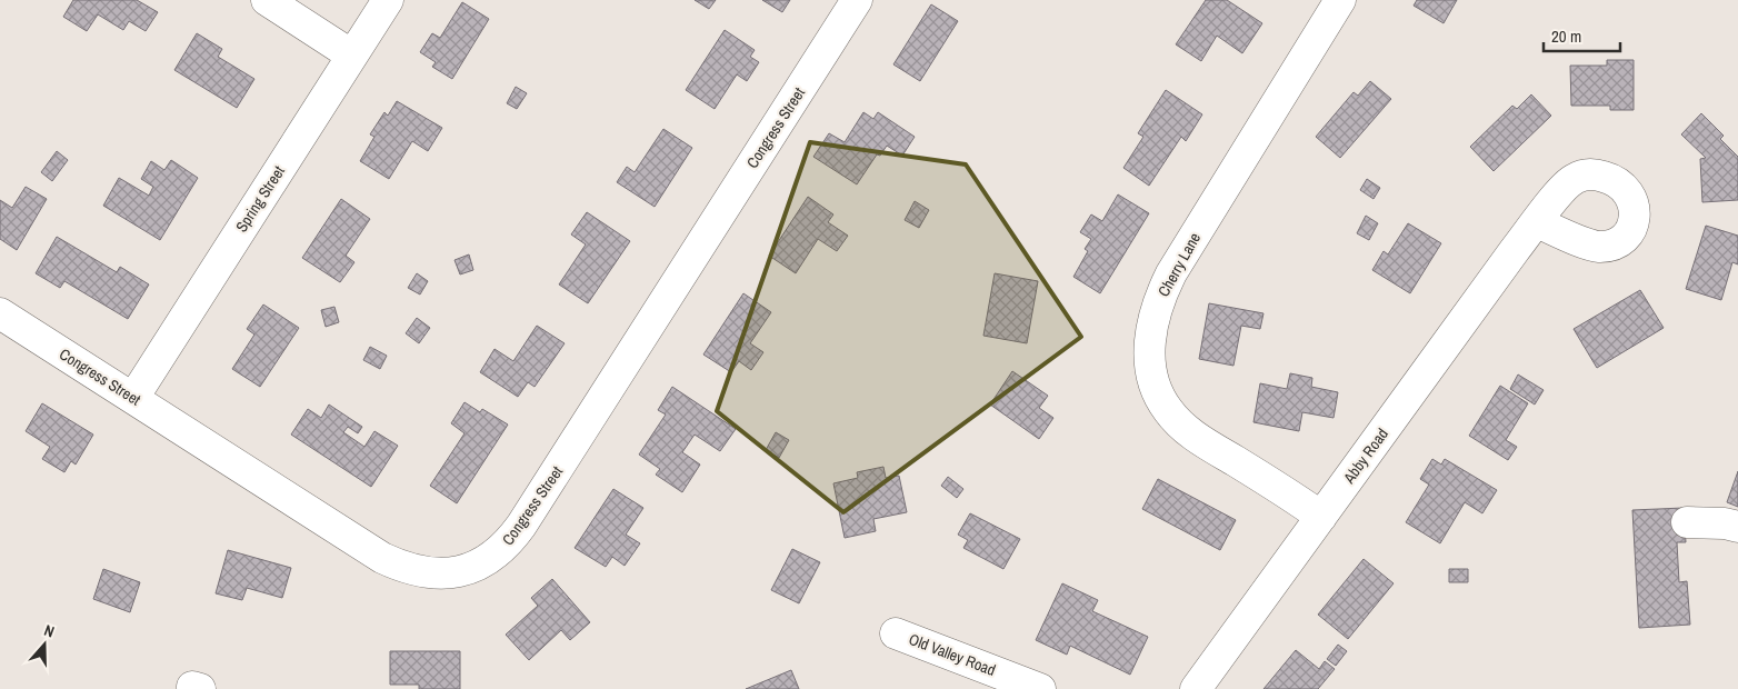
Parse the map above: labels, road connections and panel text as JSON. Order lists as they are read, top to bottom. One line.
{"streets":{"street":["Congress Street","Spring Street","Cherry Lane","Abby Road","Old Valley Road"]},"crossings":[["Congress Street","Spring Street"],["Cherry Lane","Abby Road"]],"scale_bar":"20 m","north":"top"}
